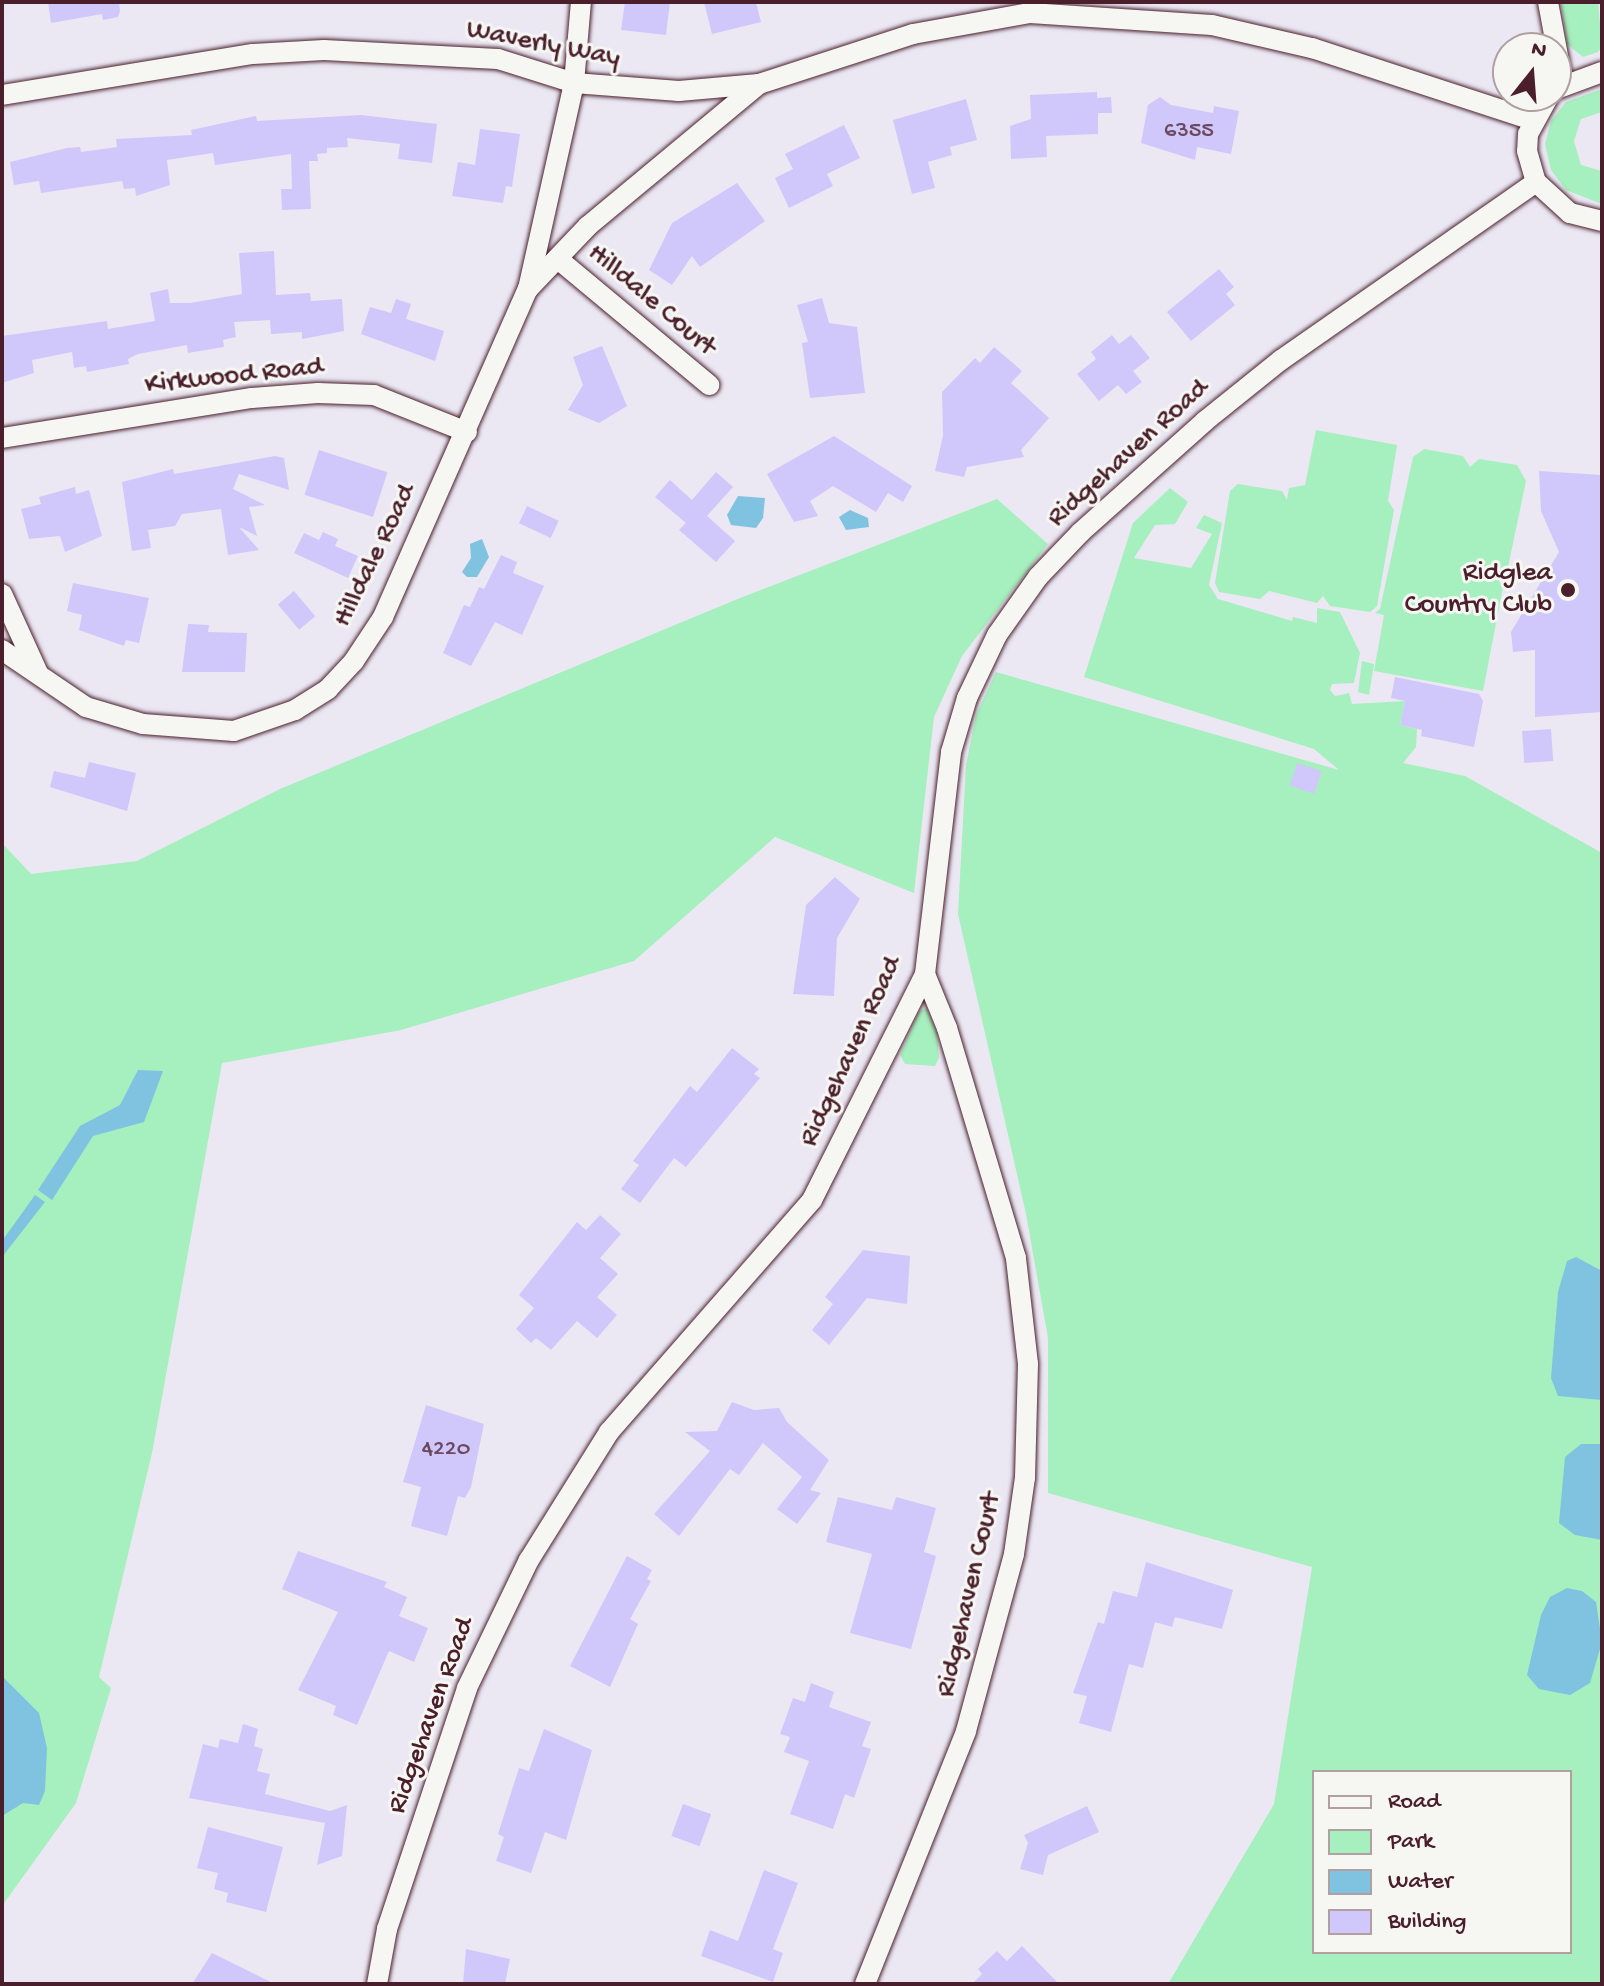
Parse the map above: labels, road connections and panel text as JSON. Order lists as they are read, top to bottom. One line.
{"streets":{"street":["Waverly Way","Hilldale Court","Kirkwood Road","Ridgehaven Road","Hilldale Road","Ridgehaven Court"]},"crossings":[["Waverly Way","Hilldale Road"],["Hilldale Court","Hilldale Road"],["Kirkwood Road","Hilldale Road"],["Ridgehaven Road","Ridgehaven Court"]],"places":["Ridglea Country Club"],"house_numbers":["6355","4220"],"legend":["Road","Park","Water","Building"],"north":"top"}
